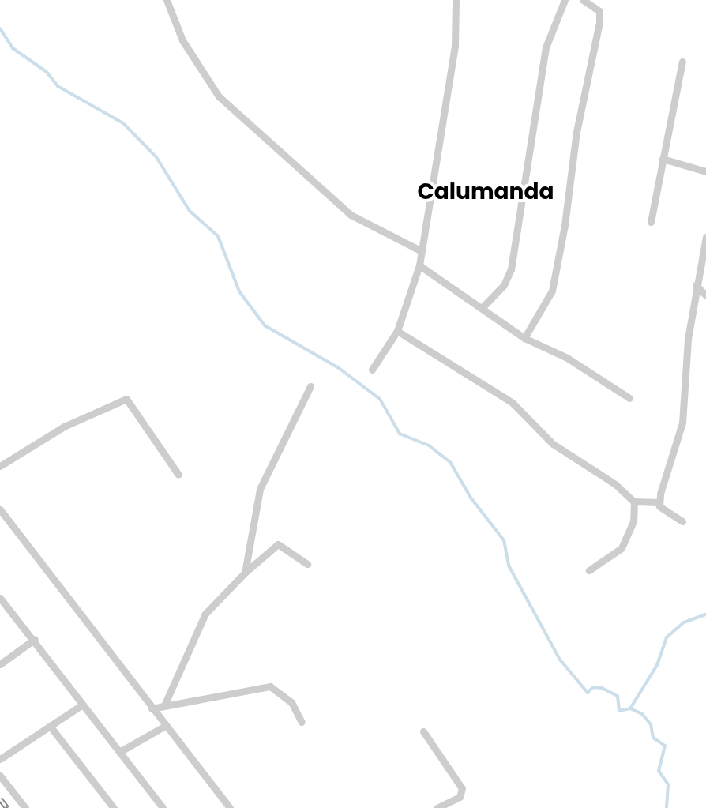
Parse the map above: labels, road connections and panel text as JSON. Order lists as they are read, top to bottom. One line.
{"districts":["Calumanda"]}
